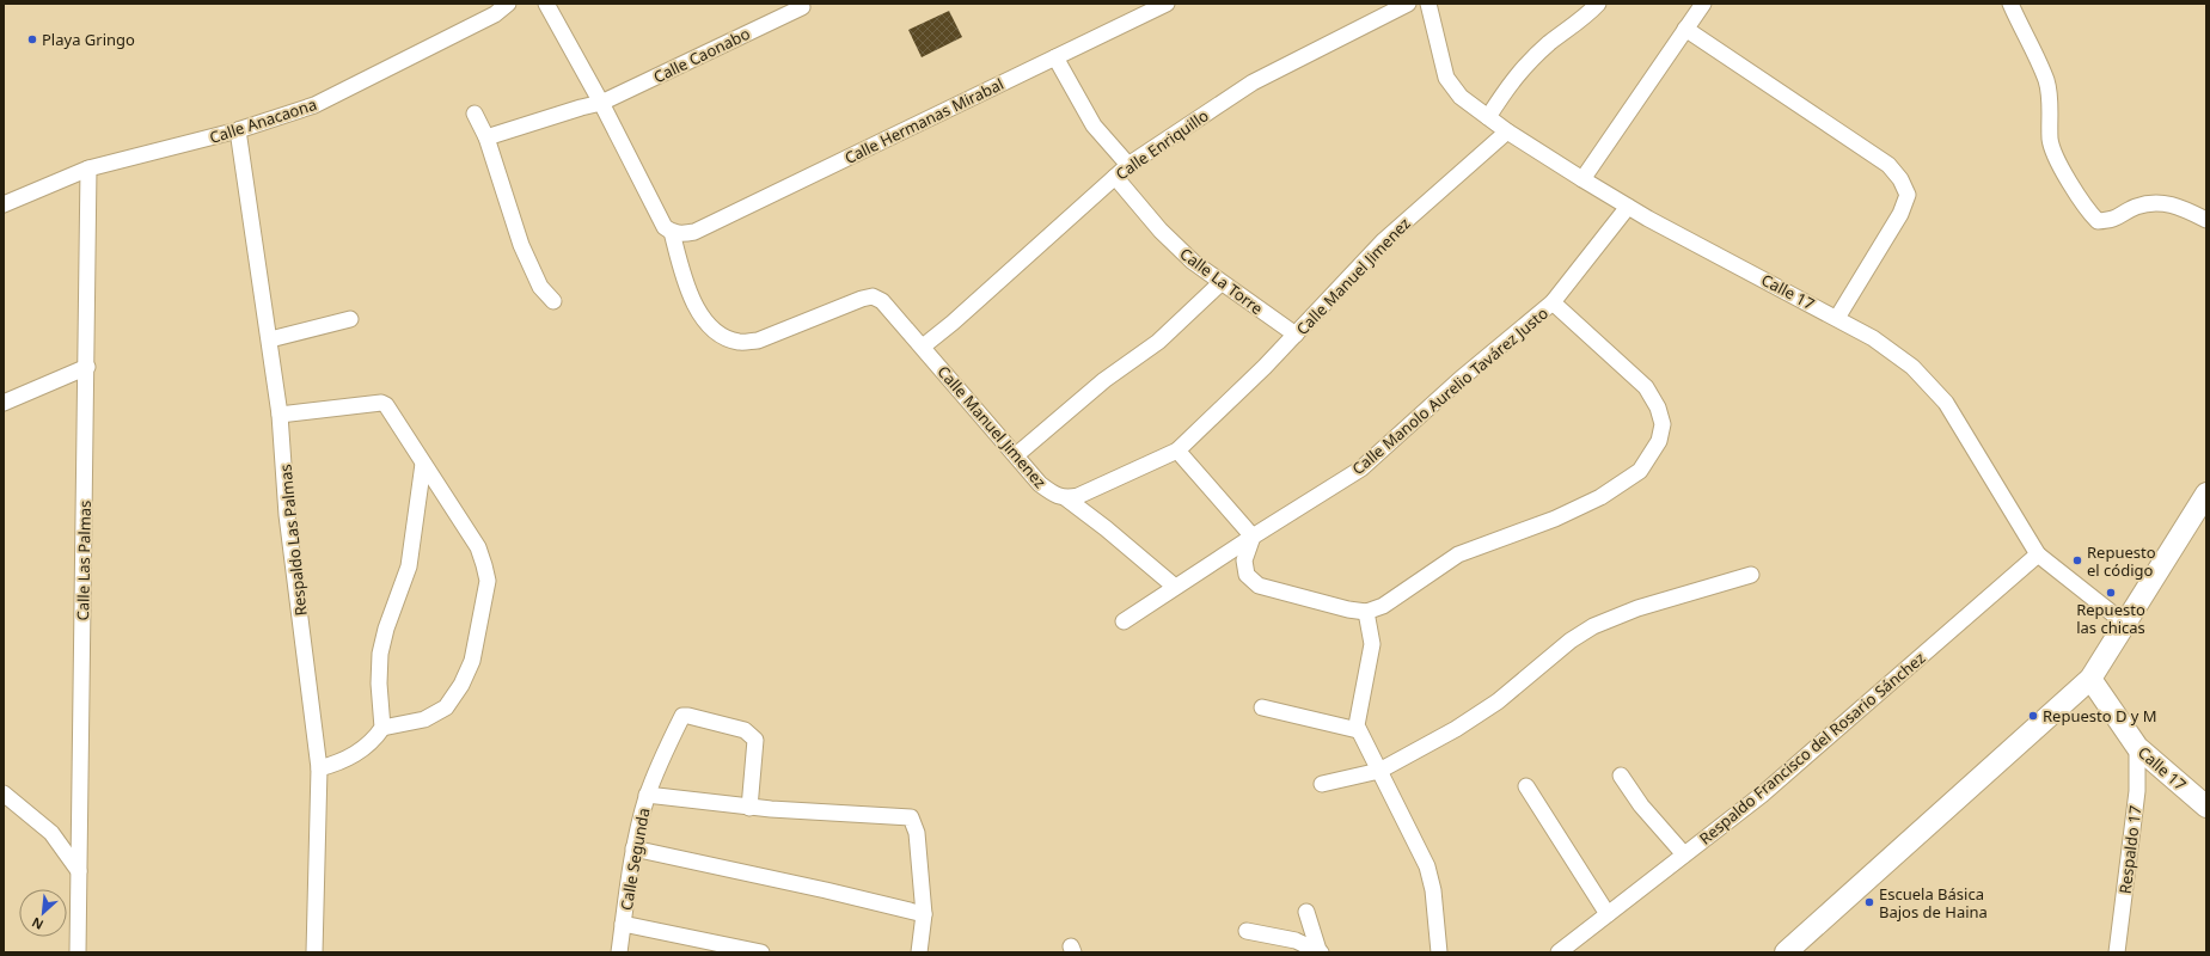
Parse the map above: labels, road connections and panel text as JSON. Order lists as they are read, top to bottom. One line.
{"streets":{"main road":["Calle 17"],"street":["Calle Caonabo","Calle Anacaona","Calle Hermanas Mirabal","Calle Enriquillo","Calle Manuel Jimenez","Calle La Torre","Calle Manolo Aurelio Tavárez Justo","Respaldo Las Palmas","Calle Las Palmas","Respaldo Francisco del Rosario Sánchez","Respaldo 17","Calle Segunda"]},"crossings":[["Calle Anacaona","Respaldo Las Palmas"],["Calle Anacaona","Calle Las Palmas"],["Calle Hermanas Mirabal","Calle Manuel Jimenez"],["Calle Enriquillo","Calle Manuel Jimenez"],["Calle Enriquillo","Calle La Torre"],["Calle Manuel Jimenez","Calle La Torre"],["Calle Manuel Jimenez","Calle 17"],["Calle 17","Calle Manolo Aurelio Tavárez Justo"],["Calle 17","Respaldo Francisco del Rosario Sánchez"],["Calle 17","Respaldo 17"]],"places":["Playa Gringo","Repuesto el código","Repuesto las chicas","Repuesto D y M","Escuela Básica Bajos de Haina"],"north":"bottom left"}
